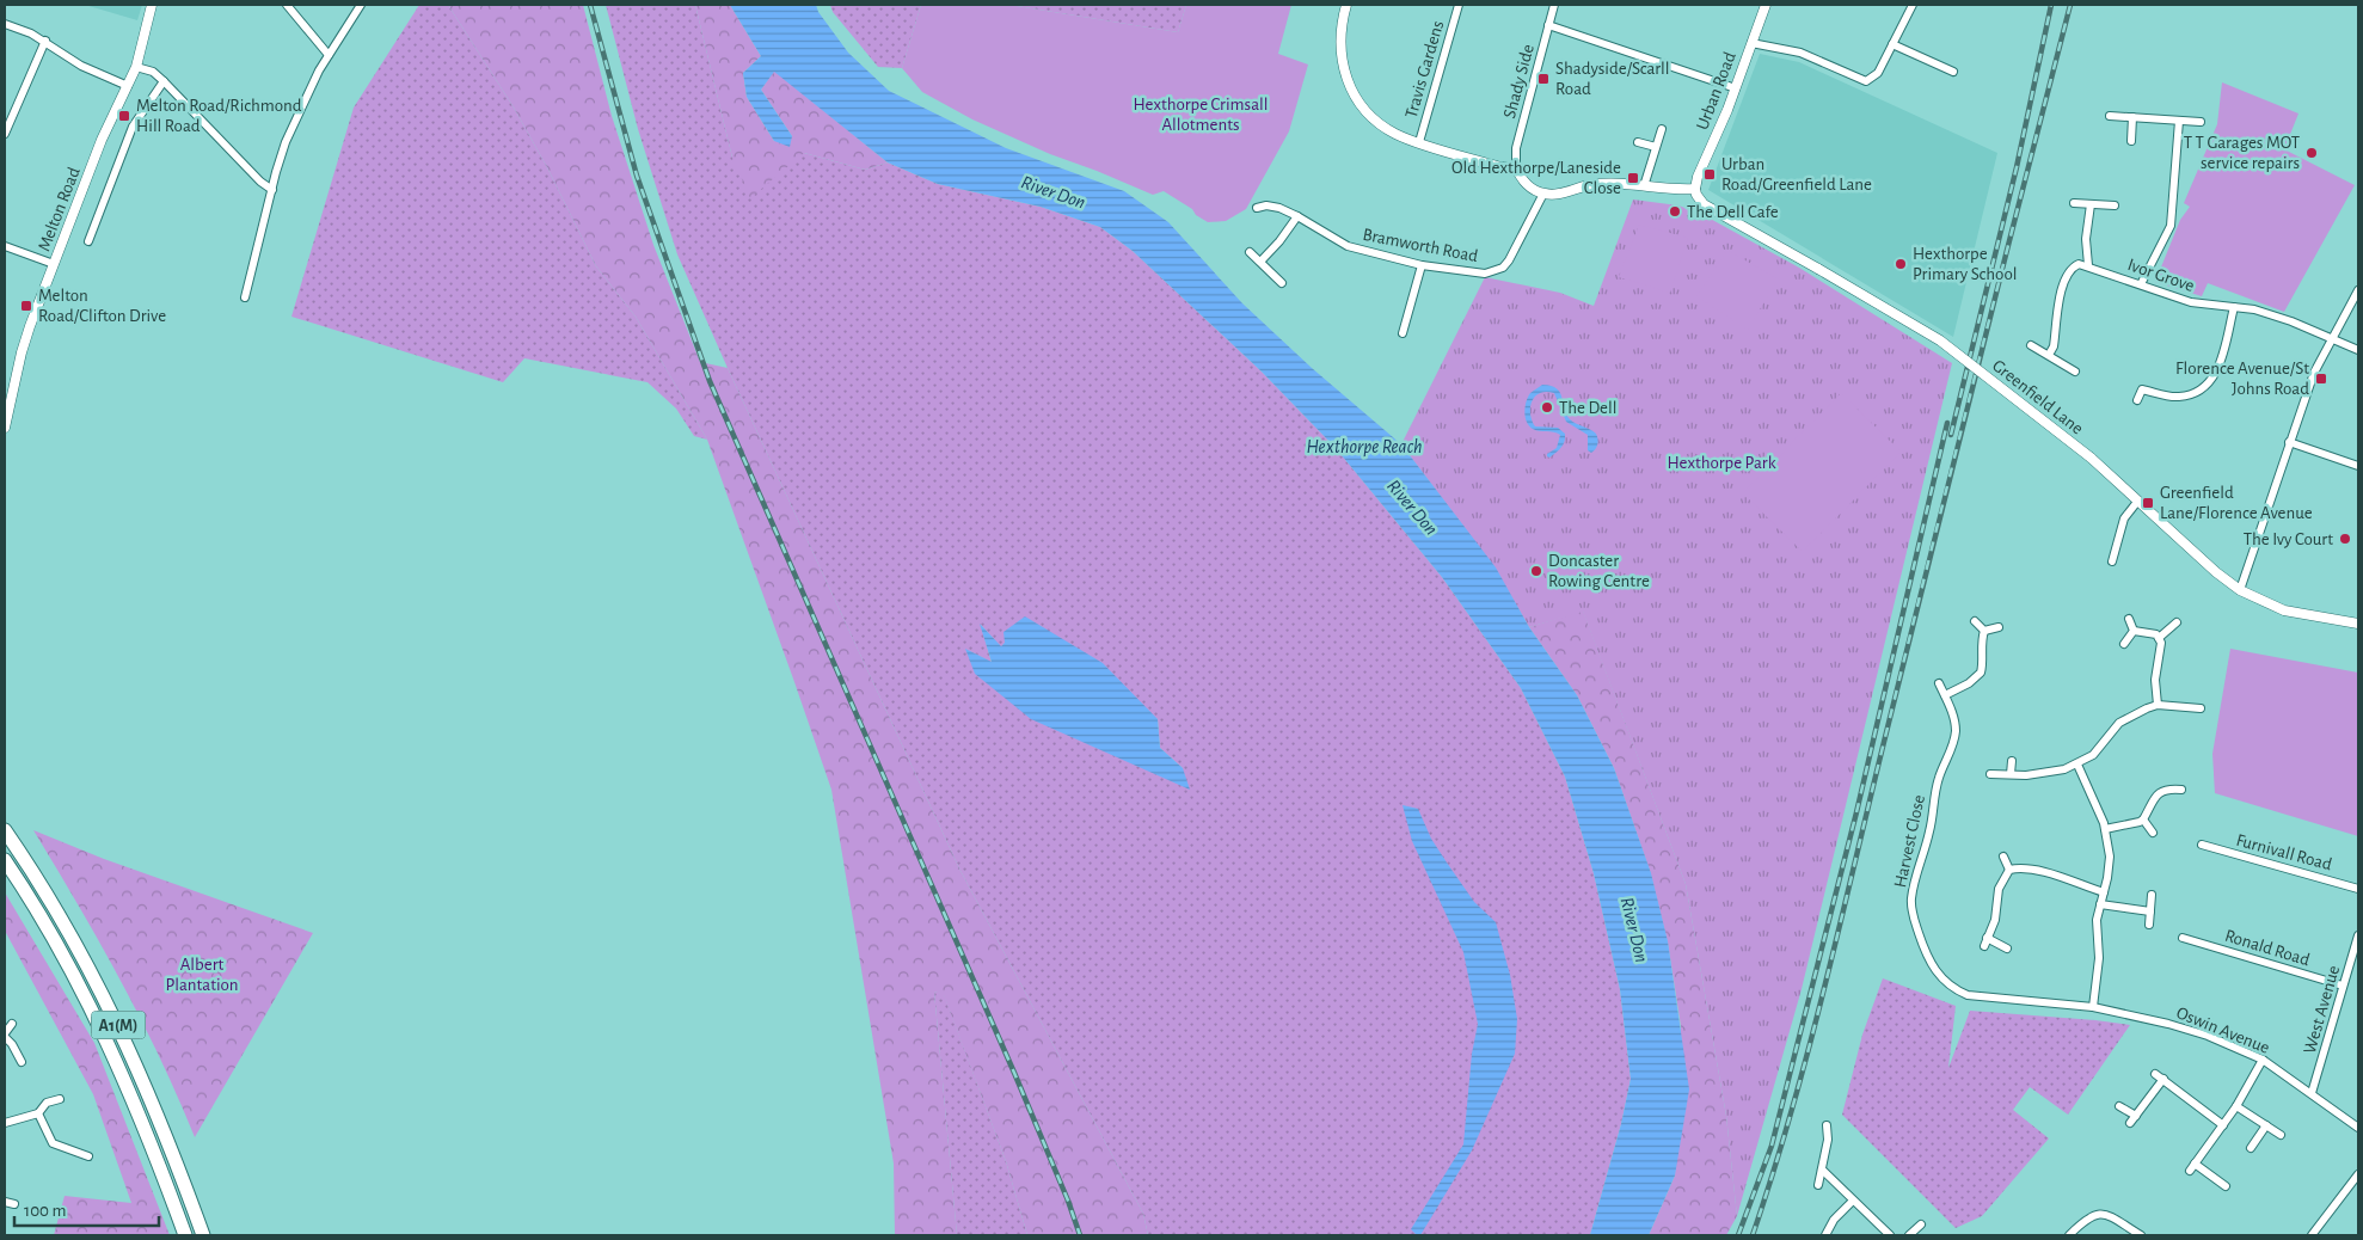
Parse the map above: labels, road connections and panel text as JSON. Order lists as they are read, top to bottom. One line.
{"streets":{"highway":["A1(M)"],"street":["Travis Gardens","Shady Side","Urban Road","Melton Road","Bramworth Road","Ivor Grove","Greenfield Lane","Harvest Close","Furnivall Road","Ronald Road","West Avenue","Oswin Avenue"]},"crossings":[["Urban Road","Greenfield Lane"],["Harvest Close","Oswin Avenue"],["Ronald Road","West Avenue"],["West Avenue","Oswin Avenue"]],"water":["River Don","Hexthorpe Reach"],"parks":["Hexthorpe Crimsall Allotments","Hexthorpe Park","Albert Plantation"],"places":{"transit":["Shadyside/Scarll Road","Melton Road/Richmond Hill Road","Urban Road/Greenfield Lane","Old Hexthorpe/Laneside Close","Melton Road/Clifton Drive","Florence Avenue/St Johns Road","Greenfield Lane/Florence Avenue"],"other":["T T Garages MOT service repairs","The Dell Cafe","Hexthorpe Primary School","The Dell","The Ivy Court","Doncaster Rowing Centre"]},"scale_bar":"100 m"}
